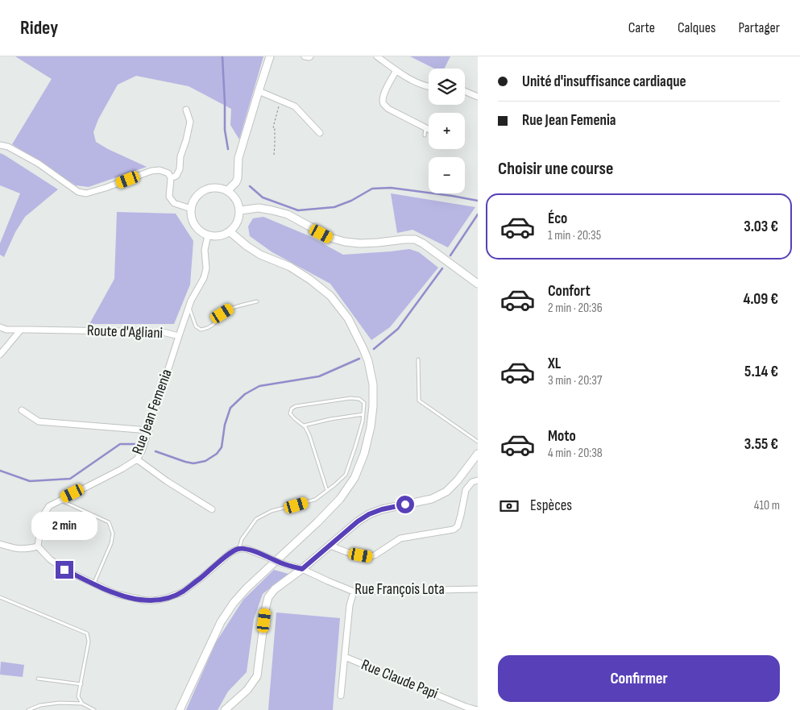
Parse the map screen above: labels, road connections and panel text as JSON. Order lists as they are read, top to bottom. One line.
{"streets":{"street":["Route d'Agliani","Rue Jean Femenia","Rue François Lota","Rue Claude Papi"]},"crossings":[["Route d'Agliani","Rue Jean Femenia"]],"page":{"header":"Ridey","nav":["Carte","Calques","Partager"],"banner":["Unité d'insuffisance cardiaque","Rue Jean Femenia"],"map_buttons":["+","−"],"heading":"Choisir une course","list":[{"name":"Éco","note":"1 min · 20:35","value":"3.03 €"},{"name":"Confort","note":"2 min · 20:36","value":"4.09 €"},{"name":"XL","note":"3 min · 20:37","value":"5.14 €"},{"name":"Moto","note":"4 min · 20:38","value":"3.55 €"}],"pay":["Espèces","410 m"],"bubble":"2 min","buttons":"Confirmer"}}
